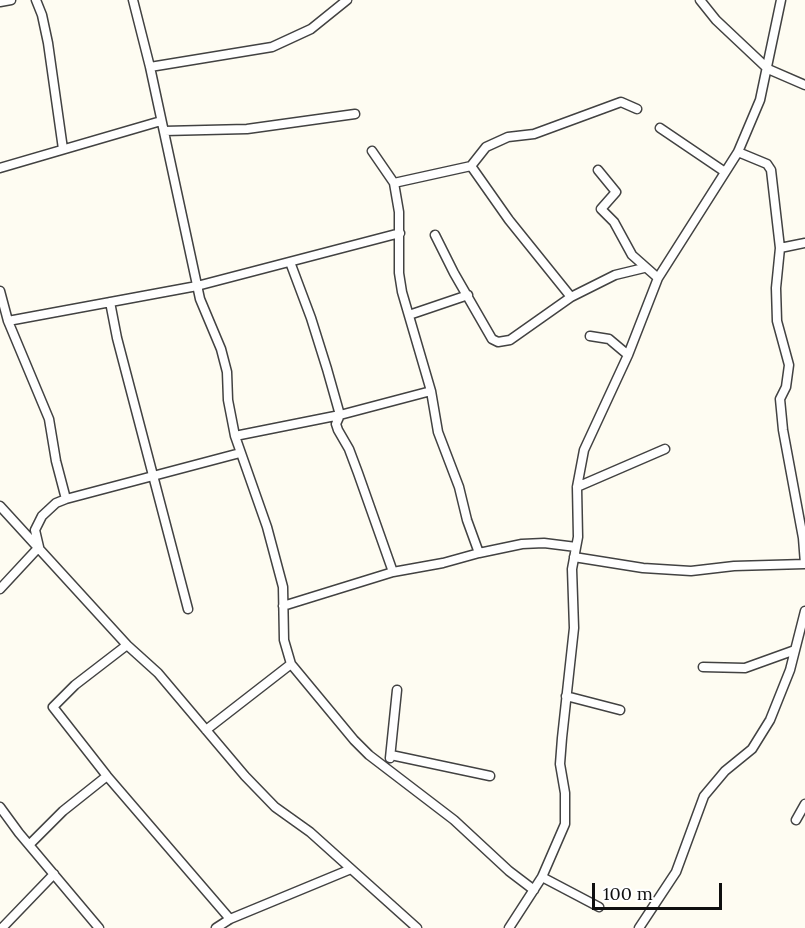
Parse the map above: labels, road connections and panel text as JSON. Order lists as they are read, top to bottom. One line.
{"scale_bar":"100 m"}
